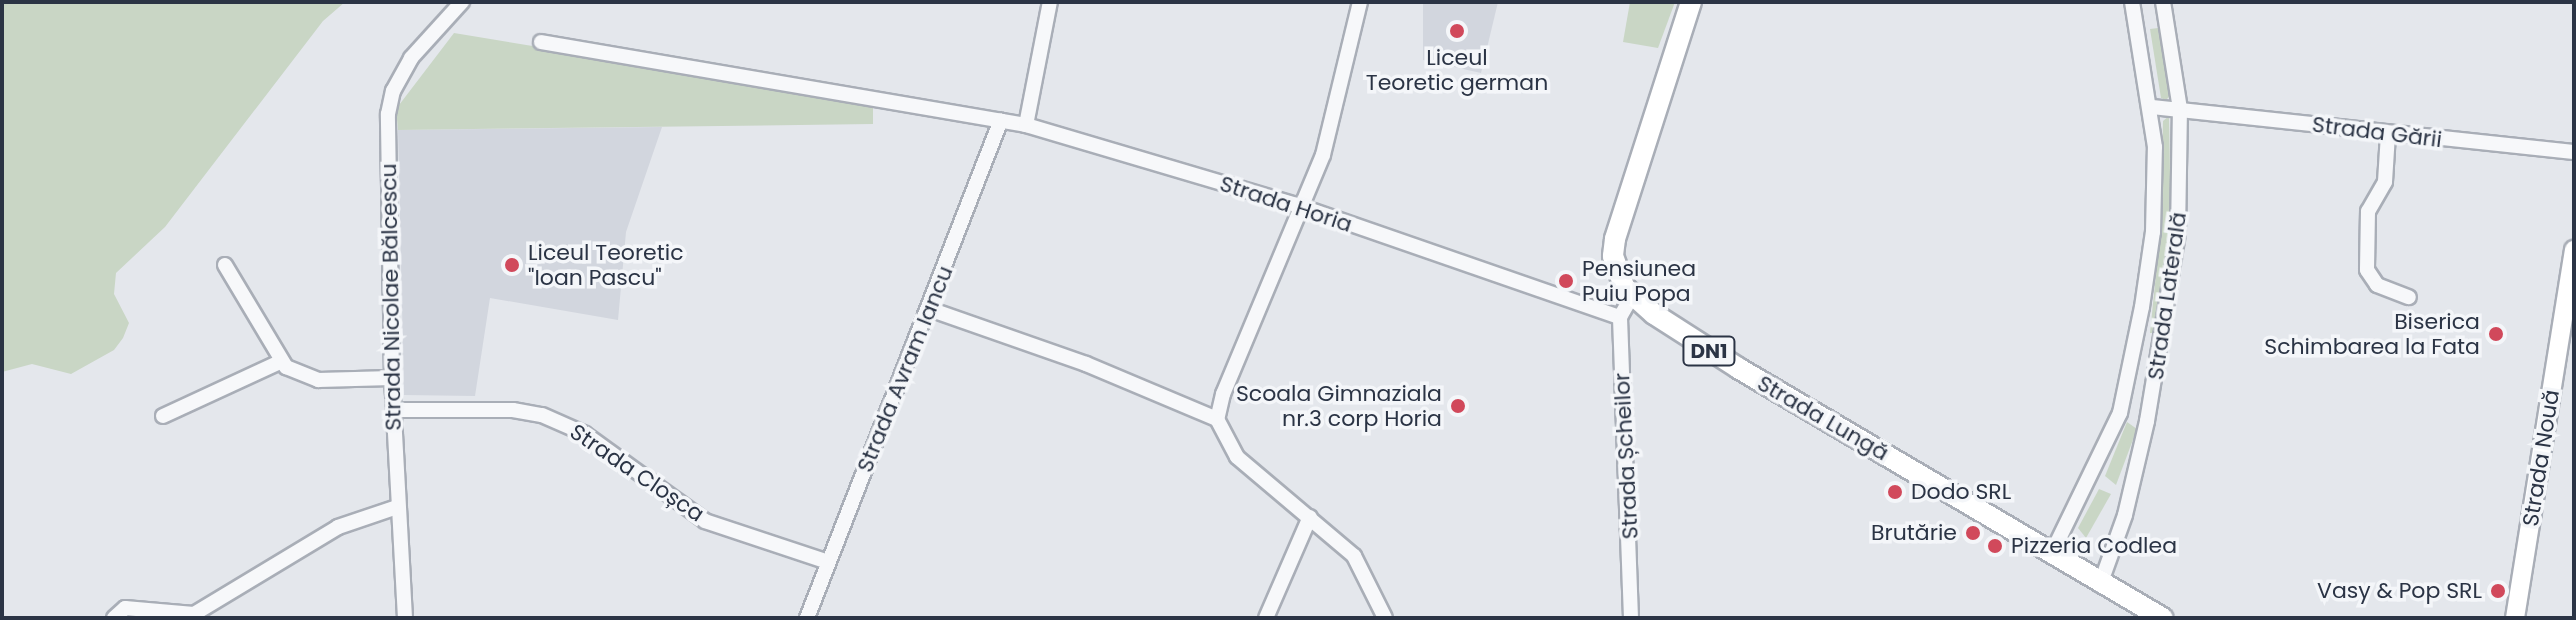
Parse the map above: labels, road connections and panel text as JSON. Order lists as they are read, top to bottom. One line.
{"streets":{"highway":["DN1","Strada Lungă"],"main road":["Strada Nouă"],"street":["Strada Gării","Strada Horia","Strada Laterală","Strada Nicolae Bălcescu","Strada Avram Iancu","Strada Șcheilor","Strada Cloșca"]},"crossings":[["Strada Gării","Strada Laterală"],["Strada Horia","Strada Avram Iancu"],["Strada Horia","Strada Șcheilor"],["Strada Laterală","Strada Lungă"],["Strada Nicolae Bălcescu","Strada Cloșca"],["Strada Avram Iancu","Strada Cloșca"]],"places":["Liceul Teoretic german","Liceul Teoretic \"Ioan Pascu\"","Pensiunea Puiu Popa","Biserica Schimbarea la Fata","Scoala Gimnaziala nr.3 corp Horia","Dodo SRL","Brutărie","Pizzeria Codlea","Vasy & Pop SRL"]}
